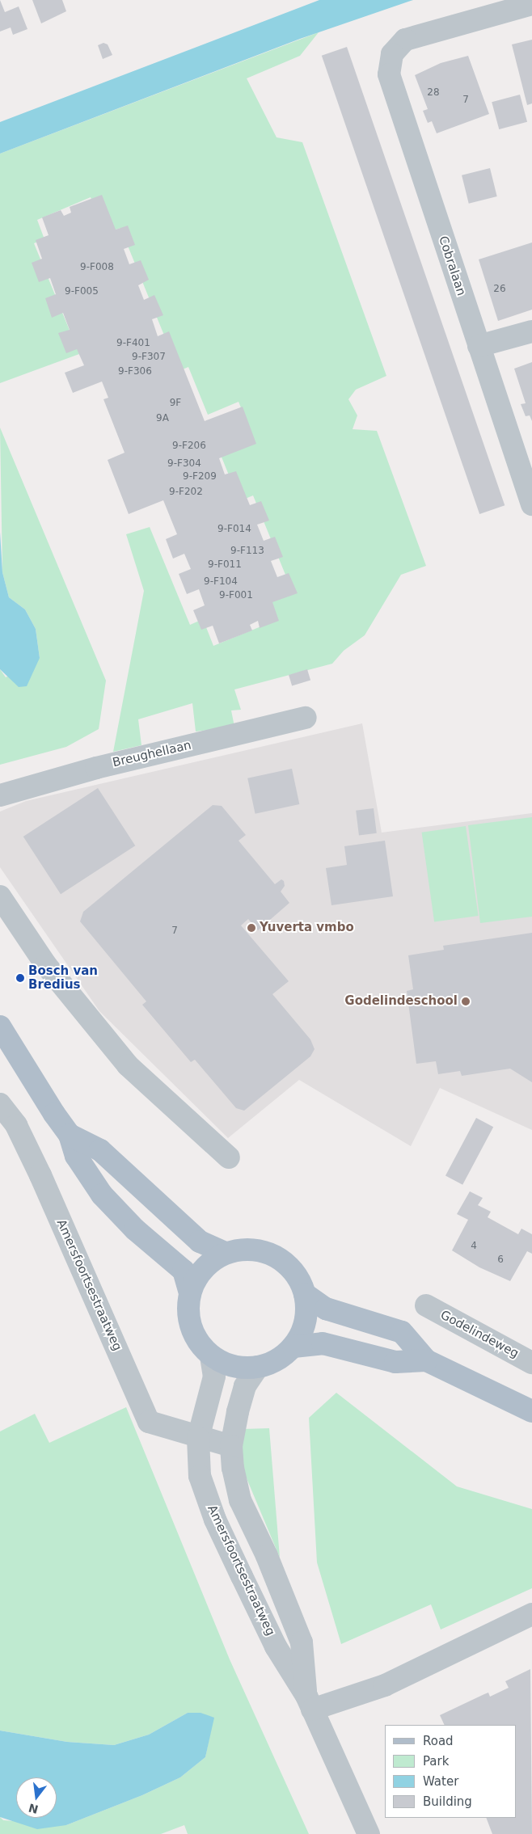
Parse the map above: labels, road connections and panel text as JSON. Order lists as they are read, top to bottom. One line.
{"streets":{"street":["Cobralaan","Breughellaan","Amersfoortsestraatweg","Godelindeweg"]},"places":["Yuverta vmbo","Bosch van Bredius","Godelindeschool"],"house_numbers":["28","7","9-F008","26","9-F005","9-F401","9-F307","9-F306","9F","9A","9-F206","9-F304","9-F209","9-F202","9-F014","9-F113","9-F011","9-F104","9-F001","7","4","6"],"legend":["Road","Park","Water","Building"],"north":"bottom"}
